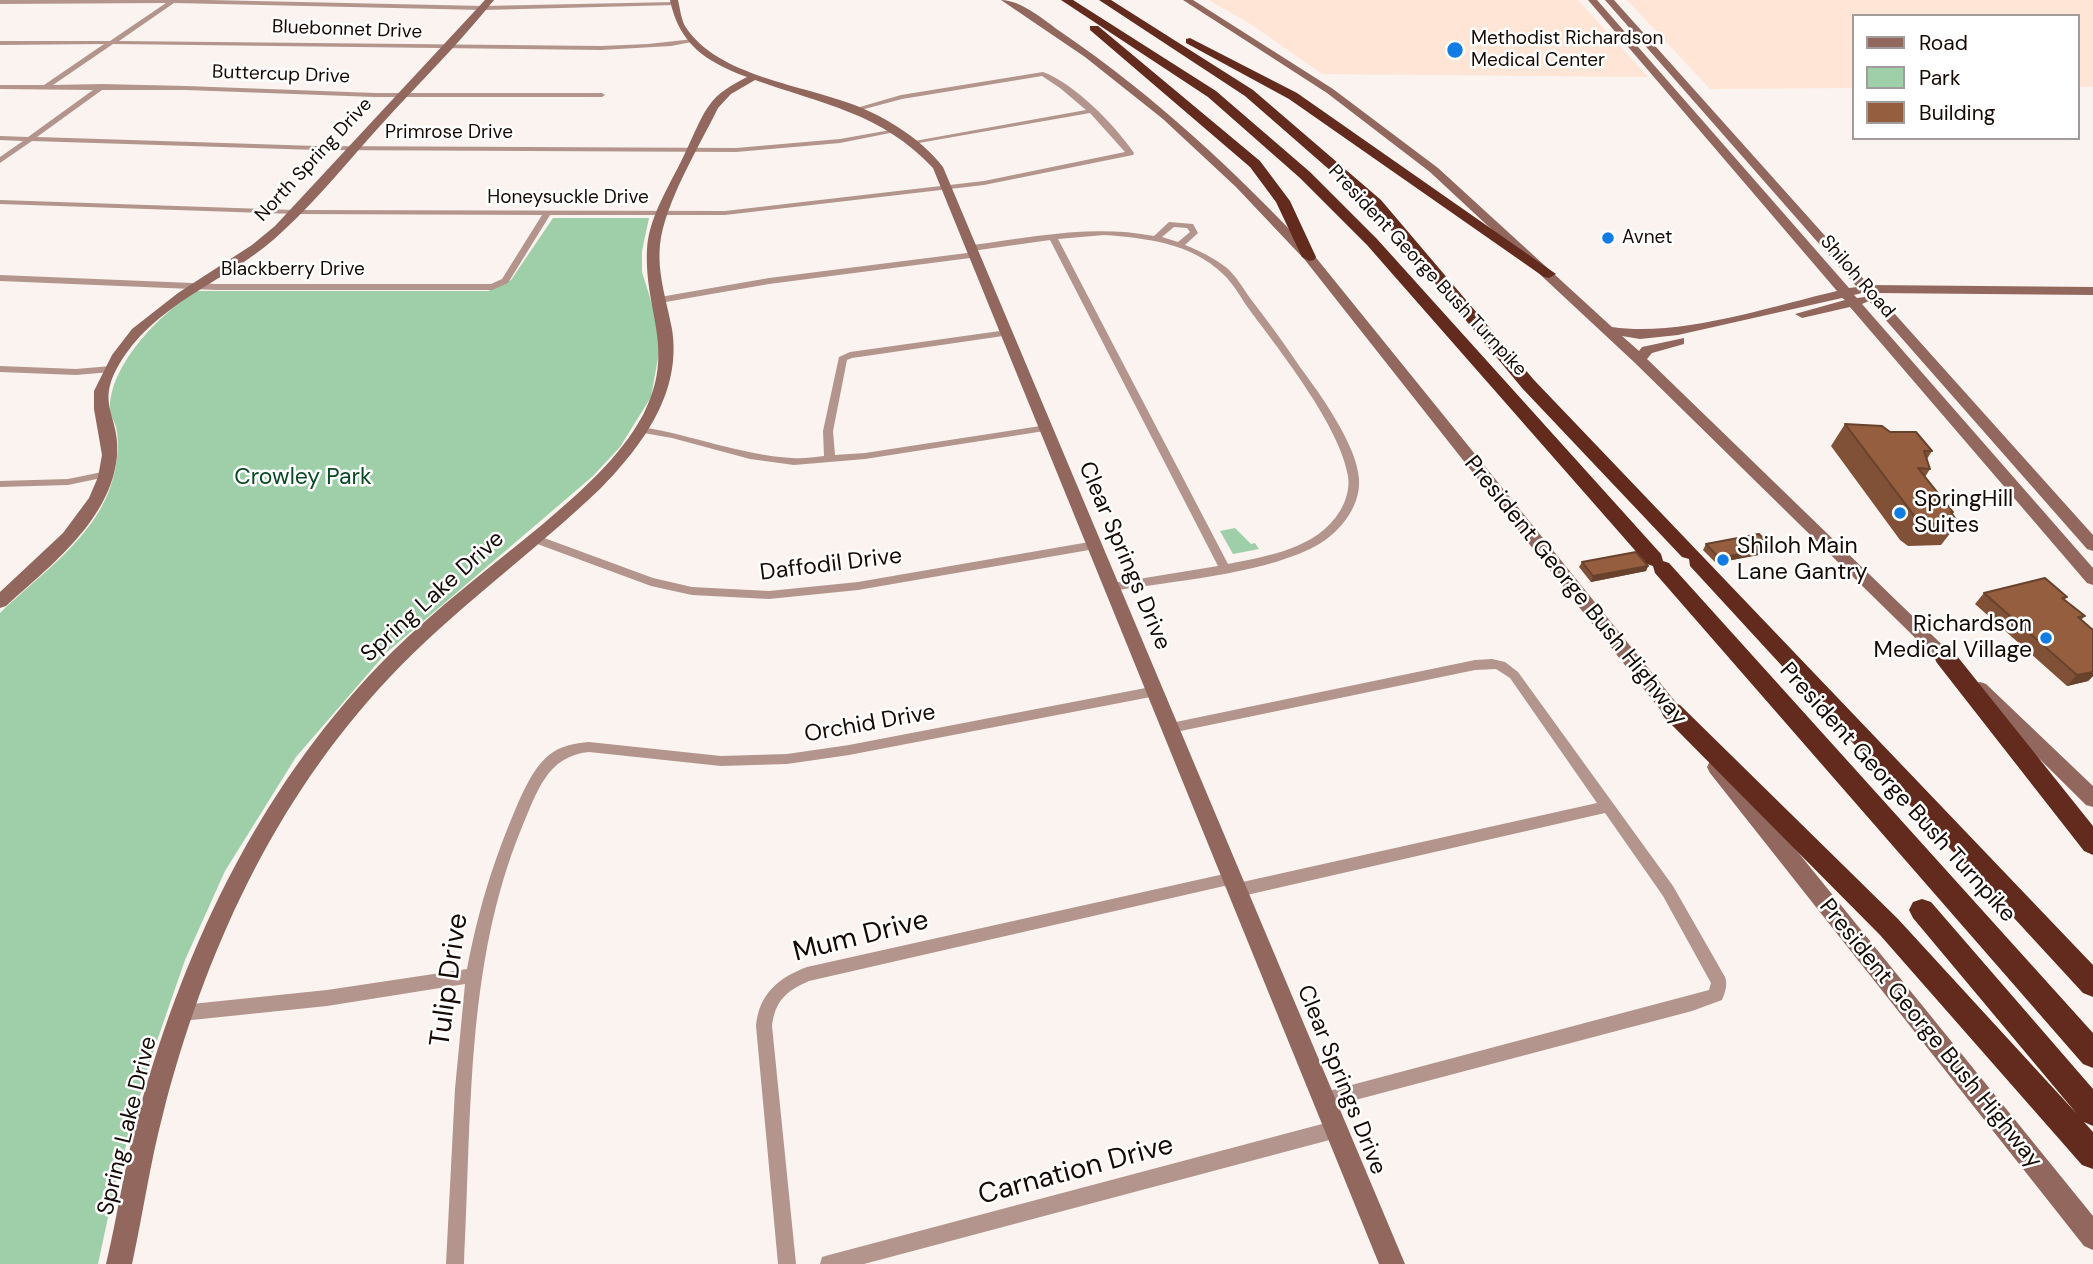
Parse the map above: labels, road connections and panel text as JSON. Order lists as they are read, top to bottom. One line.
{"streets":{"highway":["President George Bush Turnpike"],"main road":["North Spring Drive","Shiloh Road","Clear Springs Drive","President George Bush Highway","Spring Lake Drive"],"street":["Bluebonnet Drive","Buttercup Drive","Primrose Drive","Honeysuckle Drive","Blackberry Drive","Daffodil Drive","Orchid Drive","Mum Drive","Tulip Drive","Carnation Drive"]},"crossings":[["Bluebonnet Drive","North Spring Drive"],["Bluebonnet Drive","Clear Springs Drive"],["Buttercup Drive","North Spring Drive"],["Primrose Drive","North Spring Drive"],["Primrose Drive","Clear Springs Drive"],["Primrose Drive","Spring Lake Drive"],["North Spring Drive","Honeysuckle Drive"],["North Spring Drive","Blackberry Drive"],["Honeysuckle Drive","Blackberry Drive"],["Honeysuckle Drive","Clear Springs Drive"],["Honeysuckle Drive","Spring Lake Drive"],["Clear Springs Drive","Daffodil Drive"],["Clear Springs Drive","Spring Lake Drive"],["Clear Springs Drive","Orchid Drive"],["Clear Springs Drive","Mum Drive"],["Clear Springs Drive","Carnation Drive"],["Daffodil Drive","Spring Lake Drive"],["Orchid Drive","Tulip Drive"]],"parks":["Crowley Park"],"places":["Methodist Richardson Medical Center","Avnet","SpringHill Suites","Shiloh Main Lane Gantry","Richardson Medical Village"],"legend":["Road","Park","Building"]}
